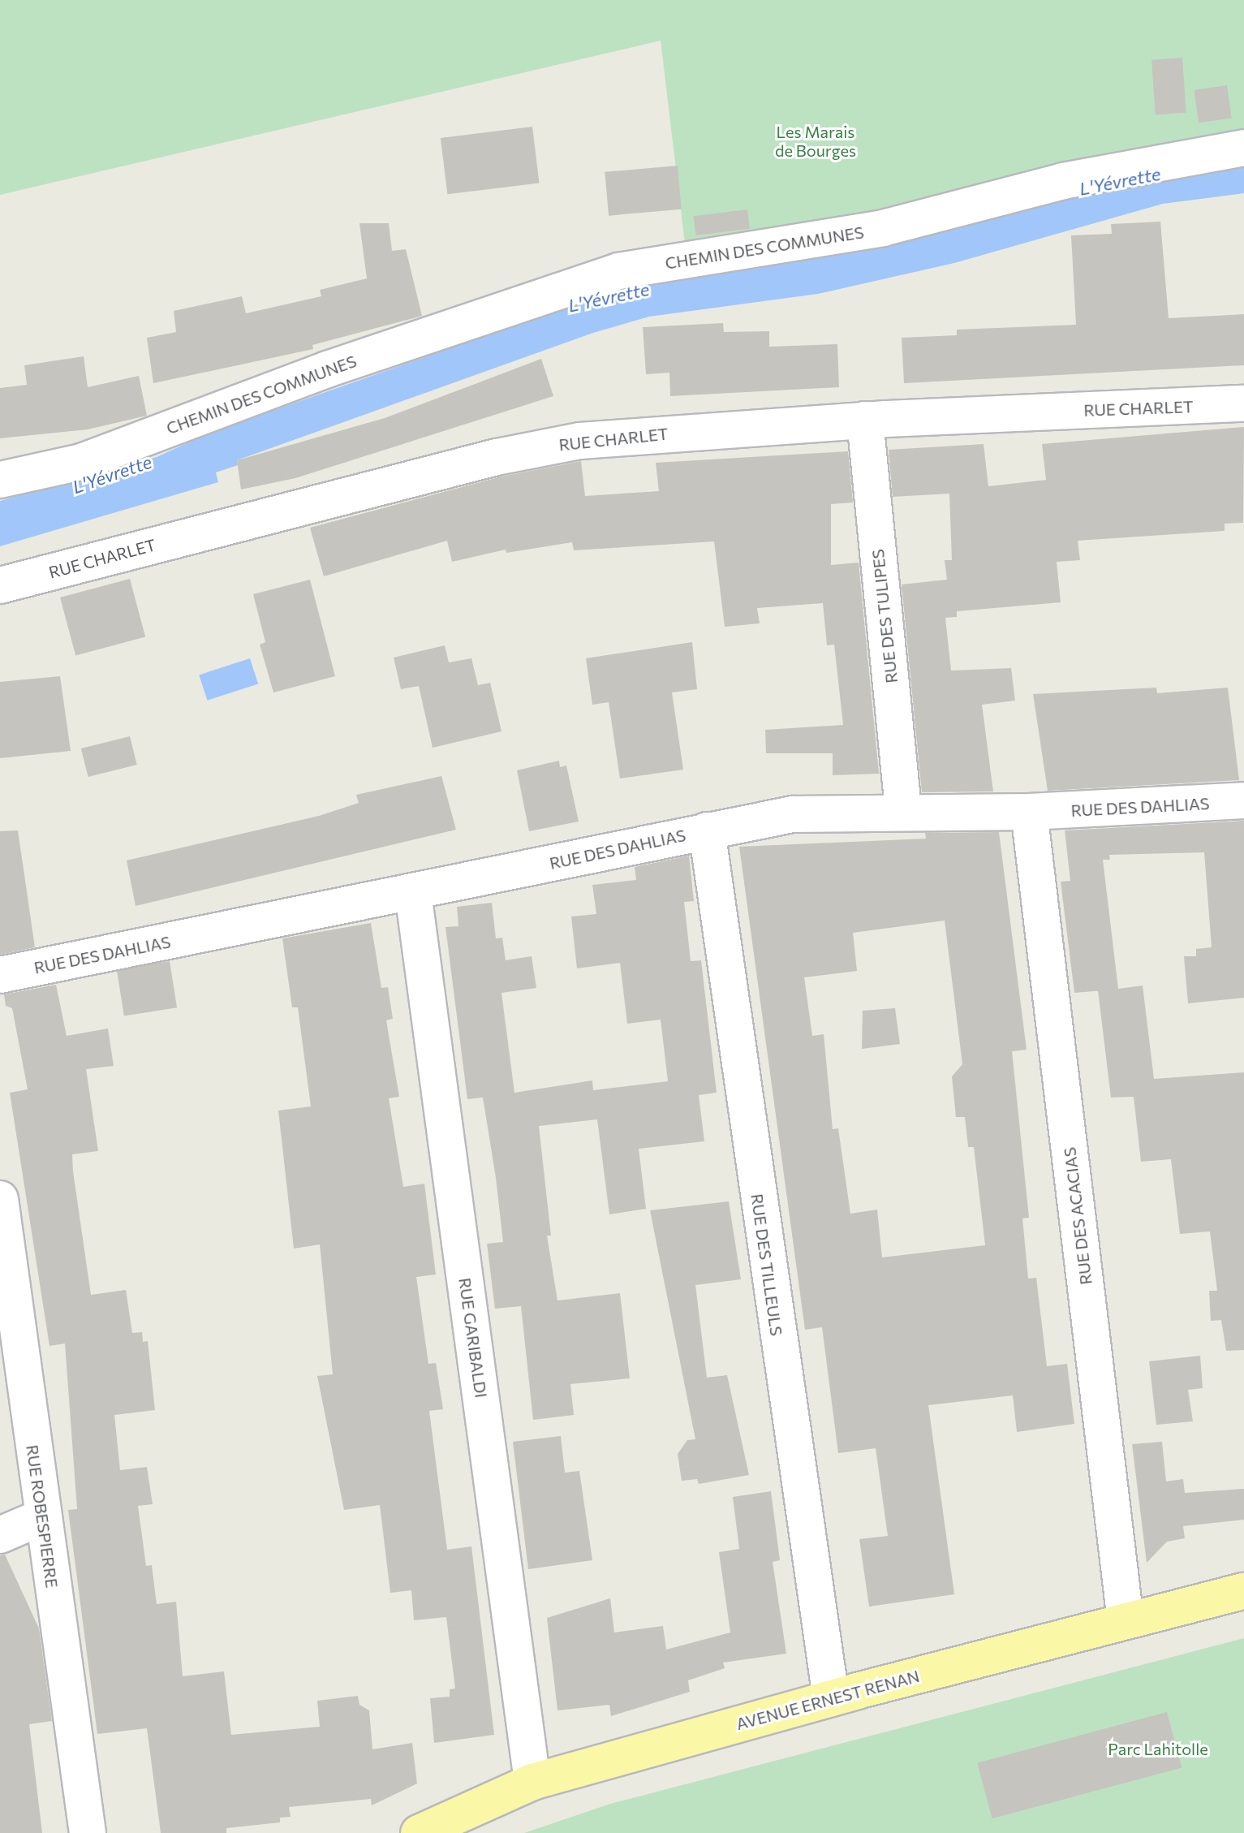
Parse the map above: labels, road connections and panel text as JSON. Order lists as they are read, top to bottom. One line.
{"streets":{"main road":["AVENUE ERNEST RENAN"],"street":["CHEMIN DES COMMUNES","RUE CHARLET","RUE DES TULIPES","RUE DES DAHLIAS","RUE DES ACACIAS","RUE DES TILLEULS","RUE GARIBALDI","RUE ROBESPIERRE"]},"crossings":[["RUE CHARLET","RUE DES TULIPES"],["RUE DES TULIPES","RUE DES DAHLIAS"],["RUE DES DAHLIAS","RUE DES ACACIAS"],["RUE DES DAHLIAS","RUE DES TILLEULS"],["RUE DES DAHLIAS","RUE GARIBALDI"],["RUE DES ACACIAS","AVENUE ERNEST RENAN"],["RUE DES TILLEULS","AVENUE ERNEST RENAN"],["RUE GARIBALDI","AVENUE ERNEST RENAN"]],"water":["L'Yévrette"],"parks":["Les Marais de Bourges","Parc Lahitolle"]}
